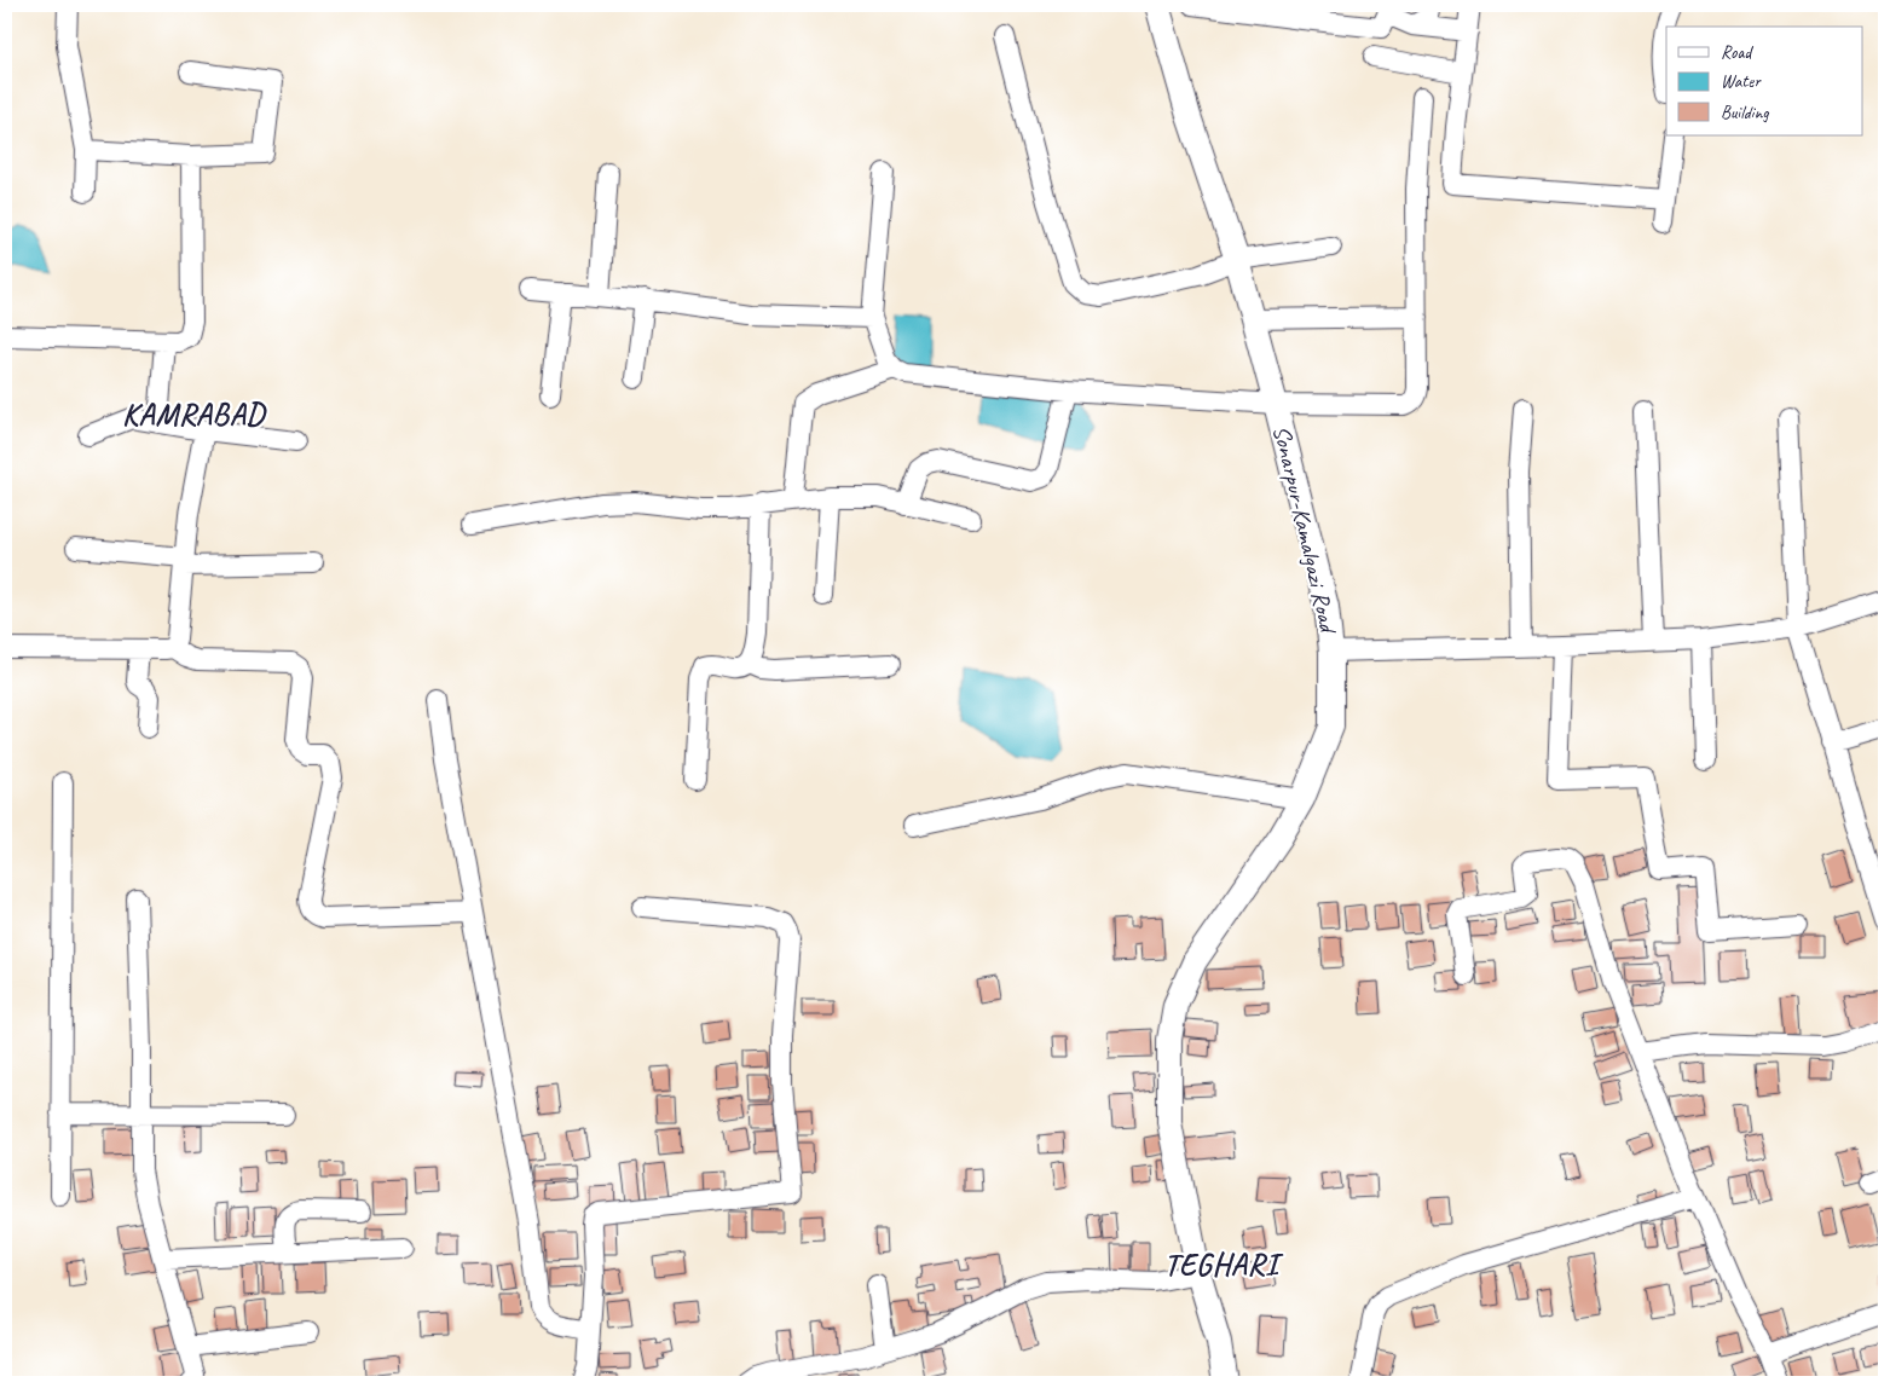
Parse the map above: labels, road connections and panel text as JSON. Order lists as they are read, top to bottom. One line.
{"streets":{"main road":["Sonarpur-Kamalgazi Road"]},"districts":["KAMRABAD","TEGHARI"],"legend":["Road","Water","Building"]}
